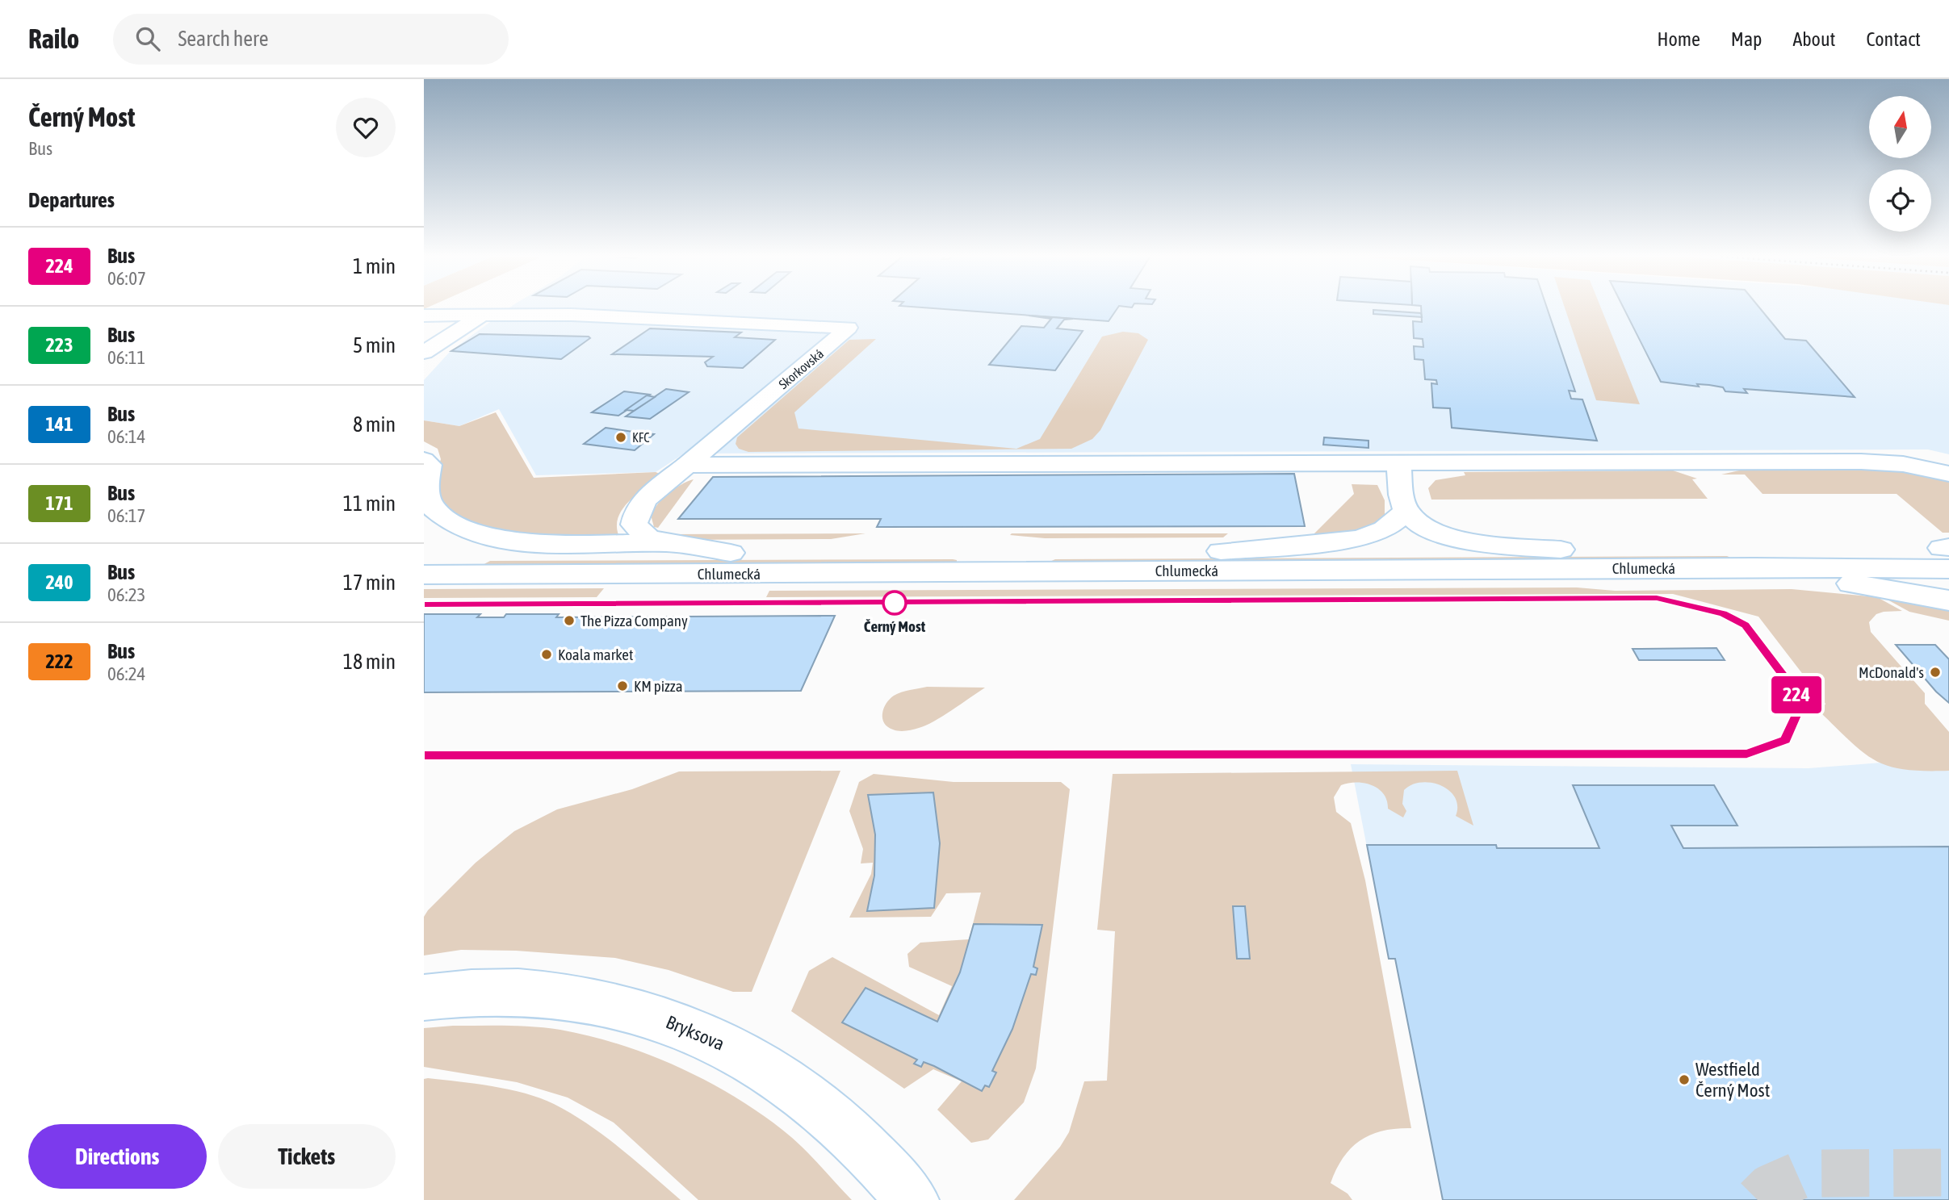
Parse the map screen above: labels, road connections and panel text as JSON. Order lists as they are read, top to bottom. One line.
{"streets":{"main road":["Skorkovská","Chlumecká","Bryksova"]},"places":["KFC","Černý Most","The Pizza Company","Koala market","McDonald's","KM pizza","Westfield Černý Most"],"lines":["bus line 224"],"north":"top","page":{"header":"Railo","search":"Search here","nav":["Home","Map","About","Contact"],"heading":[["Černý Most","Bus"],"Departures"],"on_map":"224","list":[{"mark":"224","name":"Bus","note":"06:07","value":"1 min"},{"mark":"223","name":"Bus","note":"06:11","value":"5 min"},{"mark":"141","name":"Bus","note":"06:14","value":"8 min"},{"mark":"171","name":"Bus","note":"06:17","value":"11 min"},{"mark":"240","name":"Bus","note":"06:23","value":"17 min"},{"mark":"222","name":"Bus","note":"06:24","value":"18 min"}],"buttons":["Directions","Tickets"]}}
